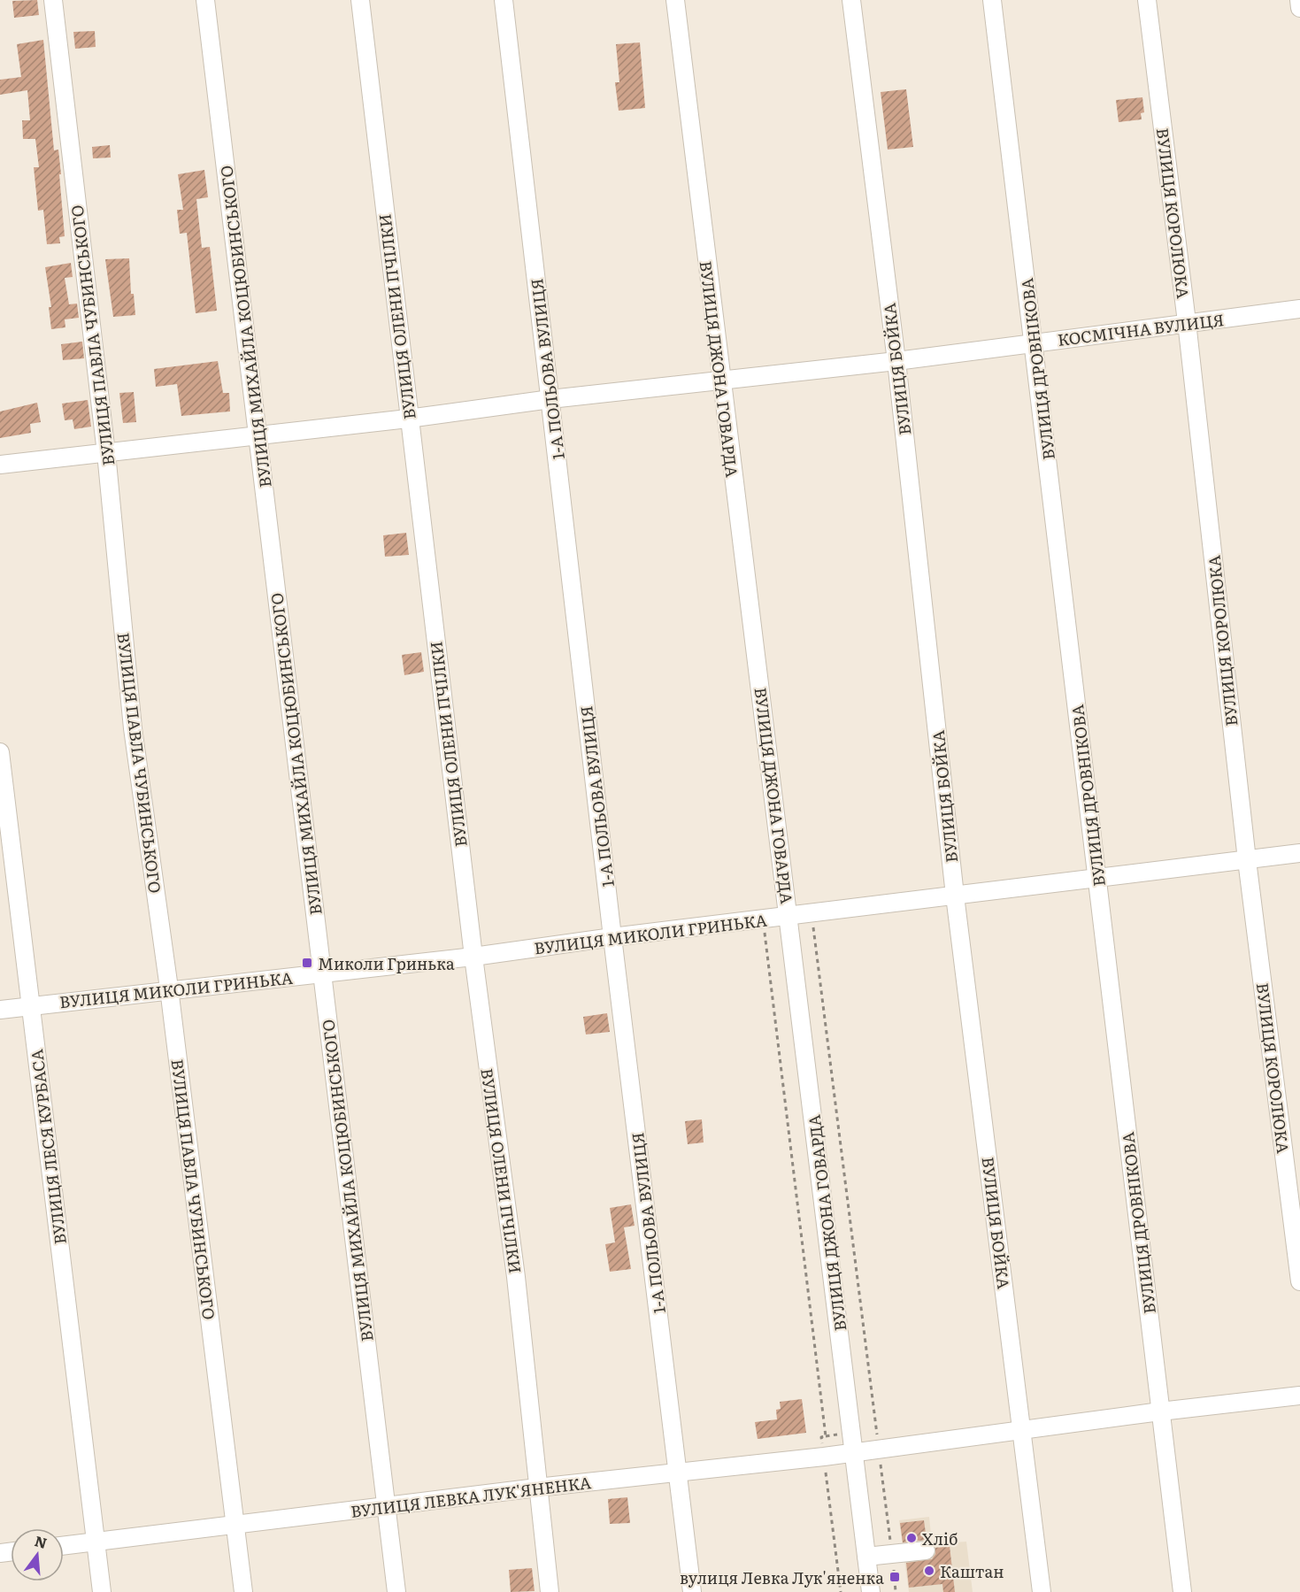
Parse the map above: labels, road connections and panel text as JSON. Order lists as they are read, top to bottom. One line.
{"streets":{"street":["ВУЛИЦЯ КОРОЛЮКА","ВУЛИЦЯ ОЛЕНИ ПЧІЛКИ","ВУЛИЦЯ МИХАЙЛА КОЦЮБИНСЬКОГО","КОСМІЧНА ВУЛИЦЯ","ВУЛИЦЯ ПАВЛА ЧУБИНСЬКОГО","1-А ПОЛЬОВА ВУЛИЦЯ","ВУЛИЦЯ ДЖОНА ГОВАРДА","ВУЛИЦЯ БОЙКА","ВУЛИЦЯ ДРОВНІКОВА","ВУЛИЦЯ МИКОЛИ ГРИНЬКА","ВУЛИЦЯ ЛЕСЯ КУРБАСА","ВУЛИЦЯ ЛЕВКА ЛУК'ЯНЕНКА"]},"crossings":[["ВУЛИЦЯ КОРОЛЮКА","КОСМІЧНА ВУЛИЦЯ"],["ВУЛИЦЯ КОРОЛЮКА","ВУЛИЦЯ МИКОЛИ ГРИНЬКА"],["ВУЛИЦЯ ОЛЕНИ ПЧІЛКИ","КОСМІЧНА ВУЛИЦЯ"],["ВУЛИЦЯ ОЛЕНИ ПЧІЛКИ","ВУЛИЦЯ МИКОЛИ ГРИНЬКА"],["ВУЛИЦЯ ОЛЕНИ ПЧІЛКИ","ВУЛИЦЯ ЛЕВКА ЛУК'ЯНЕНКА"],["ВУЛИЦЯ МИХАЙЛА КОЦЮБИНСЬКОГО","КОСМІЧНА ВУЛИЦЯ"],["ВУЛИЦЯ МИХАЙЛА КОЦЮБИНСЬКОГО","ВУЛИЦЯ МИКОЛИ ГРИНЬКА"],["ВУЛИЦЯ МИХАЙЛА КОЦЮБИНСЬКОГО","ВУЛИЦЯ ЛЕВКА ЛУК'ЯНЕНКА"],["КОСМІЧНА ВУЛИЦЯ","ВУЛИЦЯ ПАВЛА ЧУБИНСЬКОГО"],["КОСМІЧНА ВУЛИЦЯ","1-А ПОЛЬОВА ВУЛИЦЯ"],["КОСМІЧНА ВУЛИЦЯ","ВУЛИЦЯ ДЖОНА ГОВАРДА"],["КОСМІЧНА ВУЛИЦЯ","ВУЛИЦЯ БОЙКА"],["КОСМІЧНА ВУЛИЦЯ","ВУЛИЦЯ ДРОВНІКОВА"],["ВУЛИЦЯ ПАВЛА ЧУБИНСЬКОГО","ВУЛИЦЯ МИКОЛИ ГРИНЬКА"],["ВУЛИЦЯ ПАВЛА ЧУБИНСЬКОГО","ВУЛИЦЯ ЛЕВКА ЛУК'ЯНЕНКА"],["1-А ПОЛЬОВА ВУЛИЦЯ","ВУЛИЦЯ МИКОЛИ ГРИНЬКА"],["1-А ПОЛЬОВА ВУЛИЦЯ","ВУЛИЦЯ ЛЕВКА ЛУК'ЯНЕНКА"],["ВУЛИЦЯ ДЖОНА ГОВАРДА","ВУЛИЦЯ МИКОЛИ ГРИНЬКА"],["ВУЛИЦЯ ДЖОНА ГОВАРДА","ВУЛИЦЯ ЛЕВКА ЛУК'ЯНЕНКА"],["ВУЛИЦЯ БОЙКА","ВУЛИЦЯ МИКОЛИ ГРИНЬКА"],["ВУЛИЦЯ БОЙКА","ВУЛИЦЯ ЛЕВКА ЛУК'ЯНЕНКА"],["ВУЛИЦЯ ДРОВНІКОВА","ВУЛИЦЯ МИКОЛИ ГРИНЬКА"],["ВУЛИЦЯ ДРОВНІКОВА","ВУЛИЦЯ ЛЕВКА ЛУК'ЯНЕНКА"],["ВУЛИЦЯ МИКОЛИ ГРИНЬКА","ВУЛИЦЯ ЛЕСЯ КУРБАСА"],["ВУЛИЦЯ ЛЕСЯ КУРБАСА","ВУЛИЦЯ ЛЕВКА ЛУК'ЯНЕНКА"]],"places":{"transit":["Миколи Гринька","вулиця Левка Лук'яненка"],"other":["Хліб","Каштан"]},"north":"top"}
